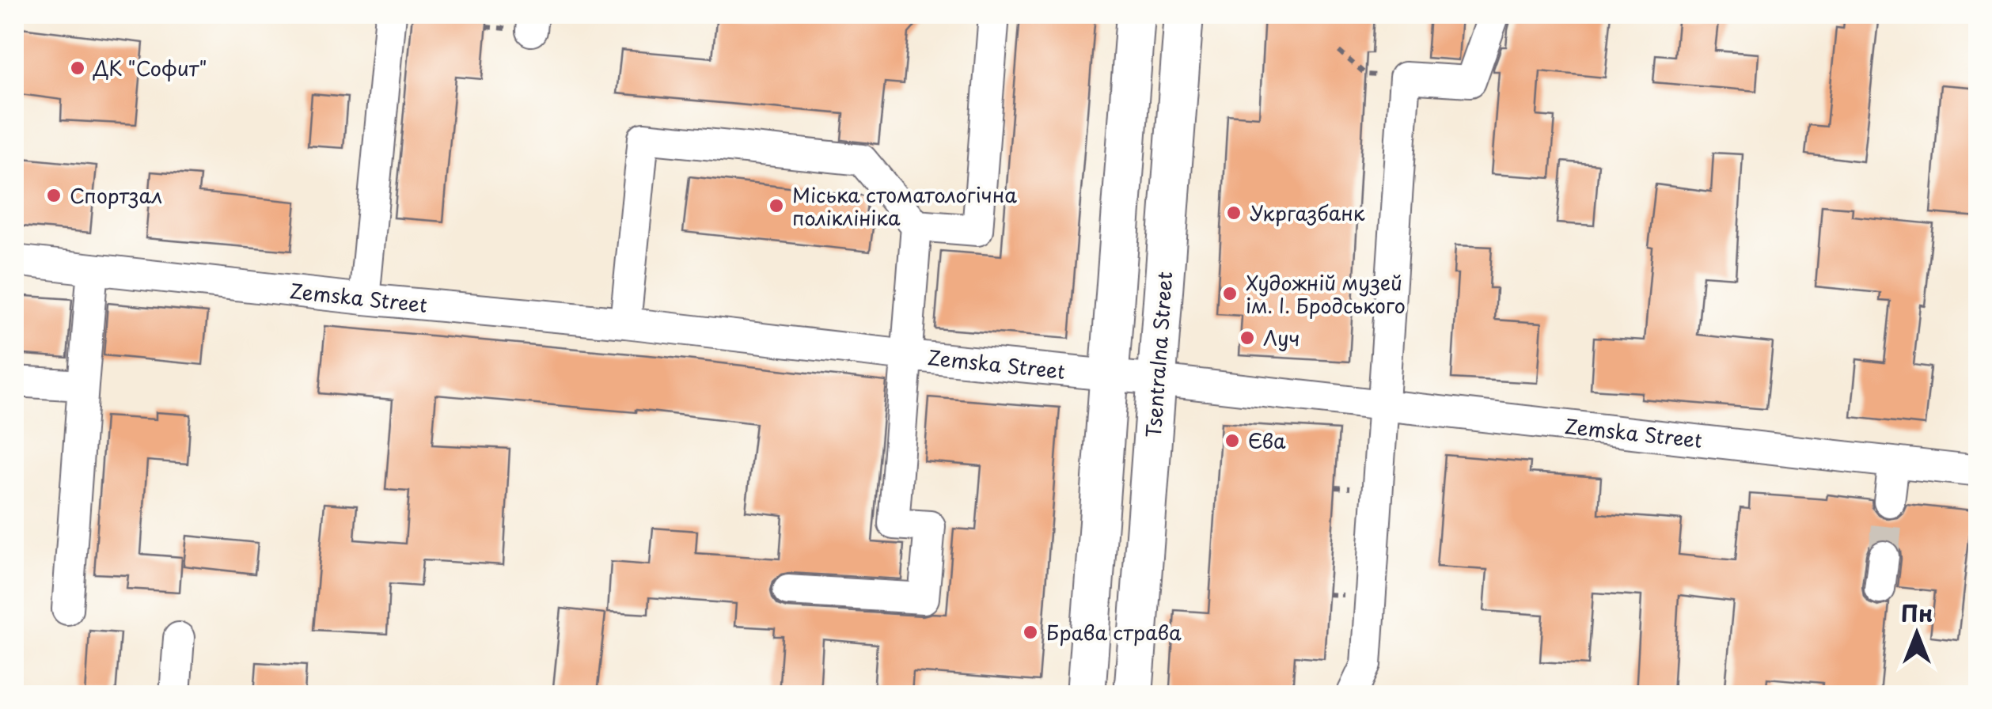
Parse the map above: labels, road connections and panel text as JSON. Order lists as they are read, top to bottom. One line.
{"streets":{"main road":["Tsentralna Street"],"street":["Zemska Street"]},"crossings":[["Zemska Street","Tsentralna Street"]],"places":["ДК \"Софит\"","Спортзал","Міська стоматологічна поліклініка","Укргазбанк","Художній музей ім. І. Бродського","Луч","Єва","Брава страва"],"north":"top"}
